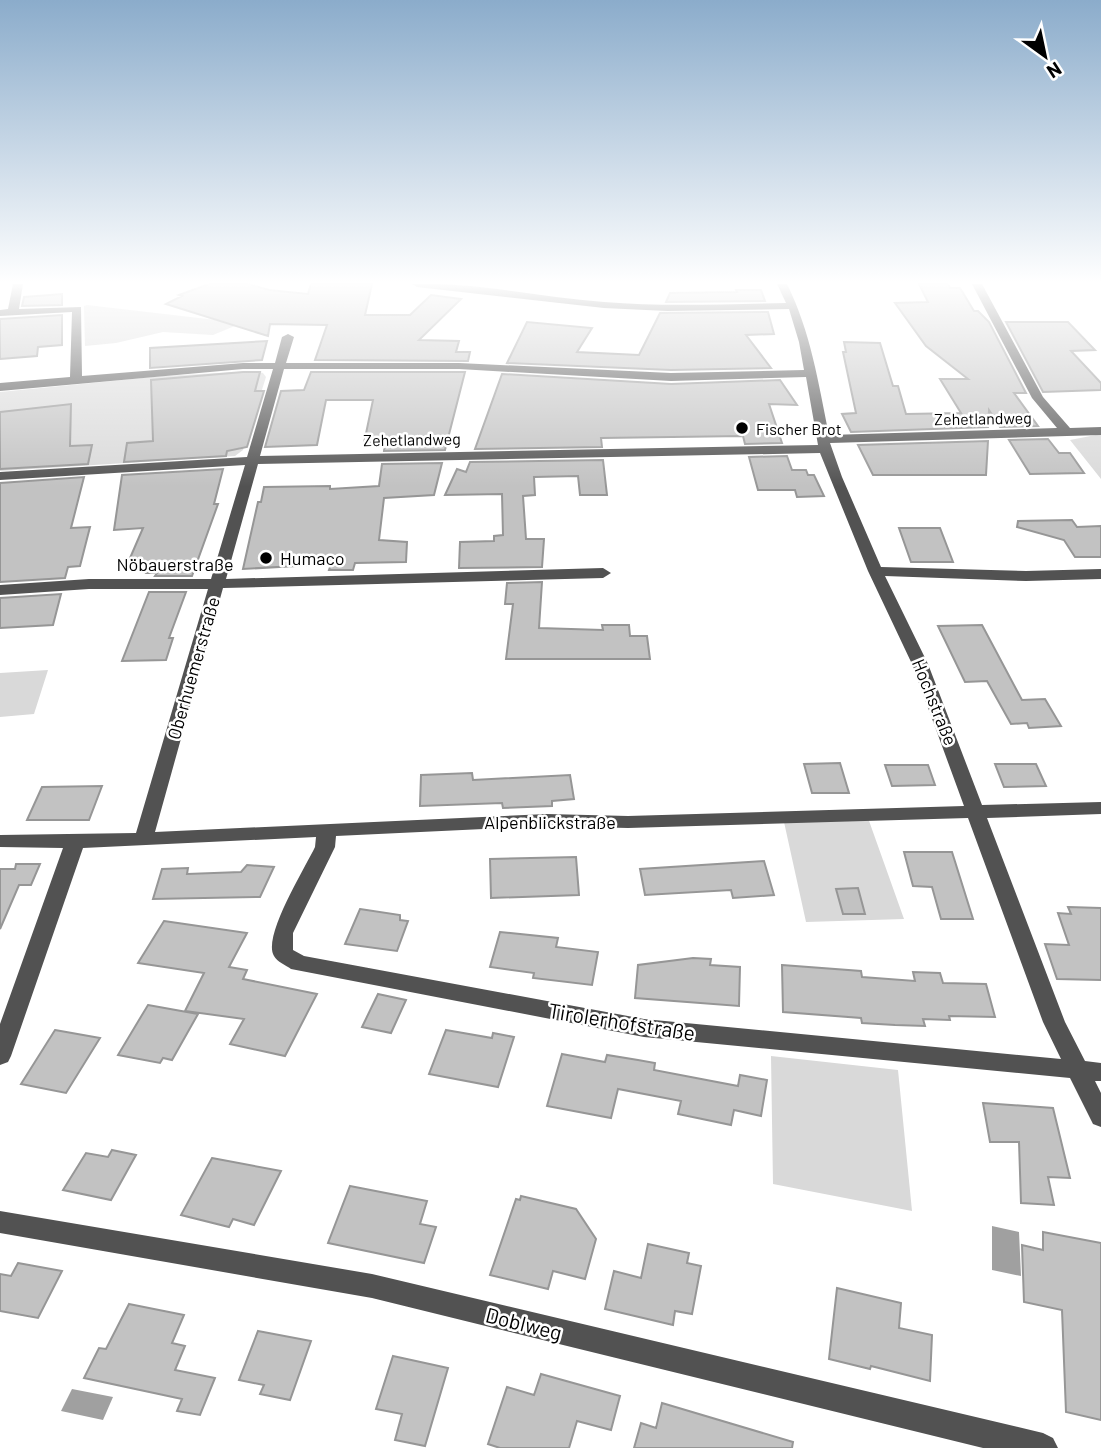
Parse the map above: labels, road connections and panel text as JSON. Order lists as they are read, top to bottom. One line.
{"streets":{"street":["Zehetlandweg","Nöbauerstraße","Oberhuemerstraße","Hochstraße","Alpenblickstraße","Tirolerhofstraße","Doblweg"]},"crossings":[["Zehetlandweg","Oberhuemerstraße"],["Zehetlandweg","Hochstraße"],["Nöbauerstraße","Oberhuemerstraße"],["Oberhuemerstraße","Alpenblickstraße"],["Hochstraße","Alpenblickstraße"],["Hochstraße","Tirolerhofstraße"],["Alpenblickstraße","Tirolerhofstraße"]],"places":["Fischer Brot","Humaco"],"north":"bottom right"}
